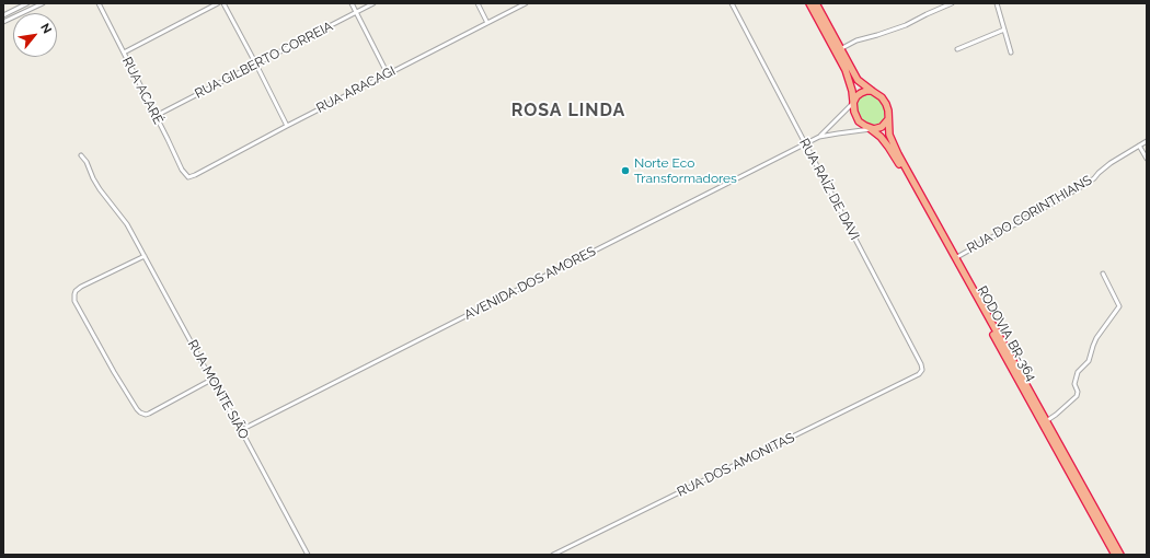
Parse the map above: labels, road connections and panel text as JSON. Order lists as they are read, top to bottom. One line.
{"streets":{"highway":["RODOVIA BR-364"],"street":["RUA GILBERTO CORREIA","RUA ARACAGI","RUA ACARÉ","RUA RAÍZ DE DAVI","RUA DO CORINTHIANS","AVENIDA DOS AMORES","RUA MONTE SIÃO","RUA DOS AMONITAS"]},"crossings":[["RUA GILBERTO CORREIA","RUA ACARÉ"],["RUA ARACAGI","RUA ACARÉ"],["RUA RAÍZ DE DAVI","AVENIDA DOS AMORES"],["RUA RAÍZ DE DAVI","RUA DOS AMONITAS"],["AVENIDA DOS AMORES","RODOVIA BR-364"],["AVENIDA DOS AMORES","RUA MONTE SIÃO"]],"districts":["ROSA LINDA"],"places":["Norte Eco Transformadores"],"north":"top right"}
